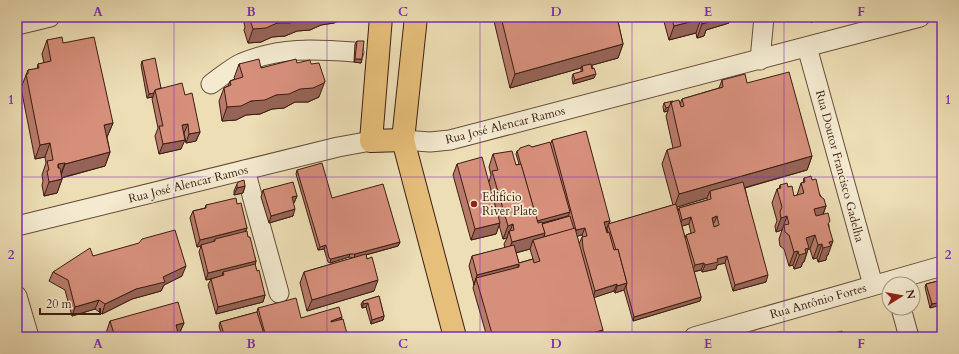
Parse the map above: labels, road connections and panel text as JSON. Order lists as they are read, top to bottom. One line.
{"streets":{"main road":["Rua José Alencar Ramos"],"street":["Rua Doutor Francisco Gadelha","Rua Antônio Fortes"]},"crossings":[["Rua José Alencar Ramos","Rua Doutor Francisco Gadelha"],["Rua Doutor Francisco Gadelha","Rua Antônio Fortes"]],"places":["Edifício River Plate"],"scale_bar":"20 m","north":"right","grid":{"columns":["A","B","C","D","E","F"],"rows":["1","2"]}}
